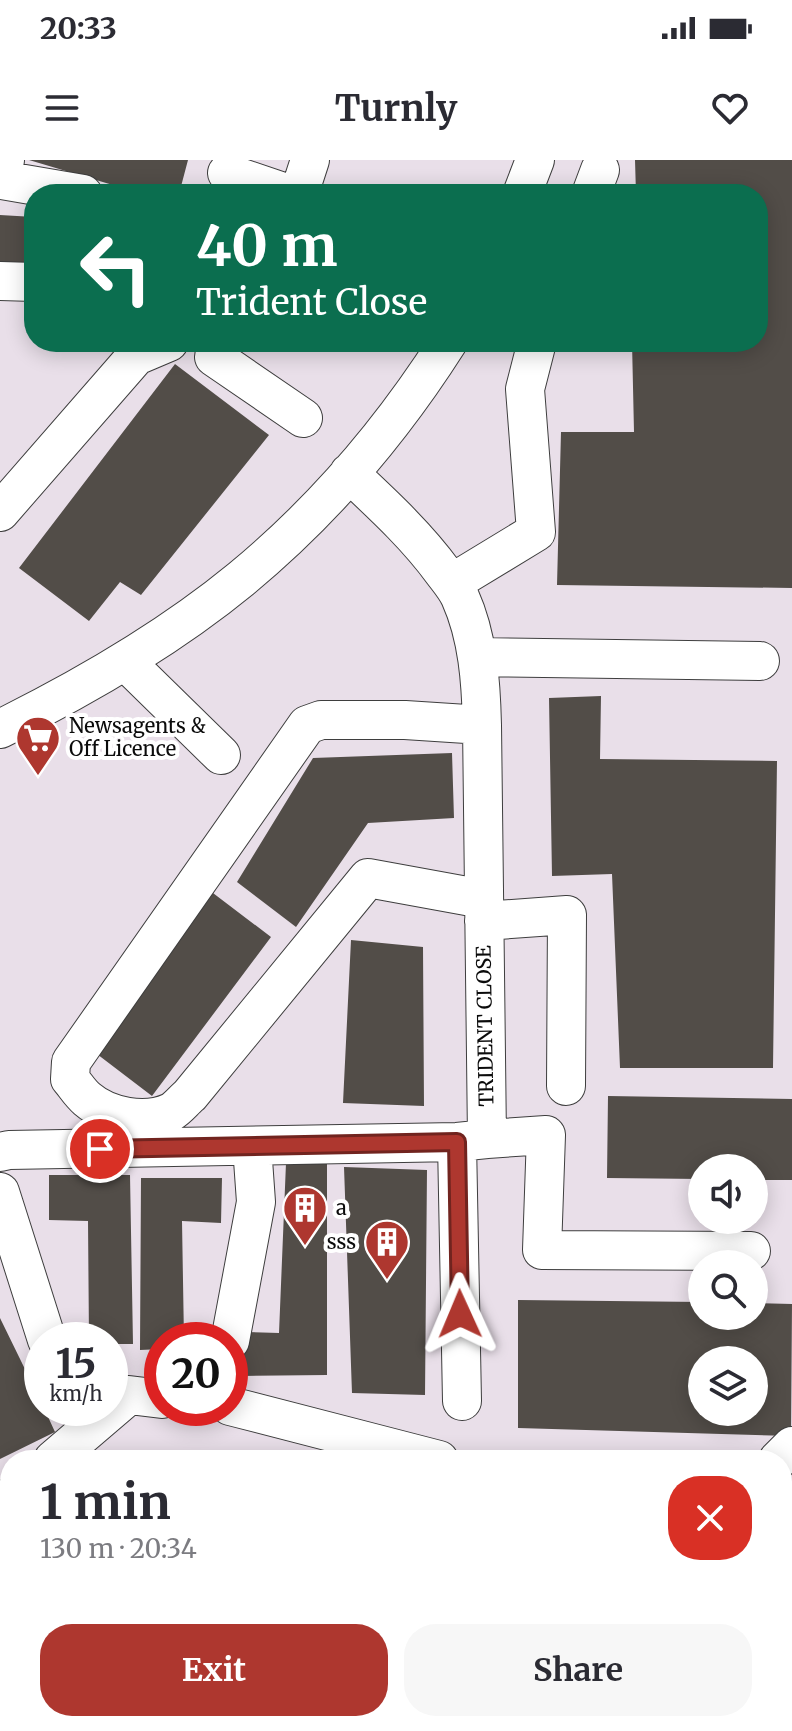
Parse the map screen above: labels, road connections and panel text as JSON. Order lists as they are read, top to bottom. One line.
{"streets":{"street":["TRIDENT CLOSE"]},"places":{"supermarket":["Newsagents & Off Licence"],"building":["a","sss"]},"page":{"status":"20:33","header":"Turnly","turn":["40 m","Trident Close"],"speed":"15 km/h","limit":"20","heading":["1 min","130 m · 20:34"],"buttons":["Exit","Share"]}}
